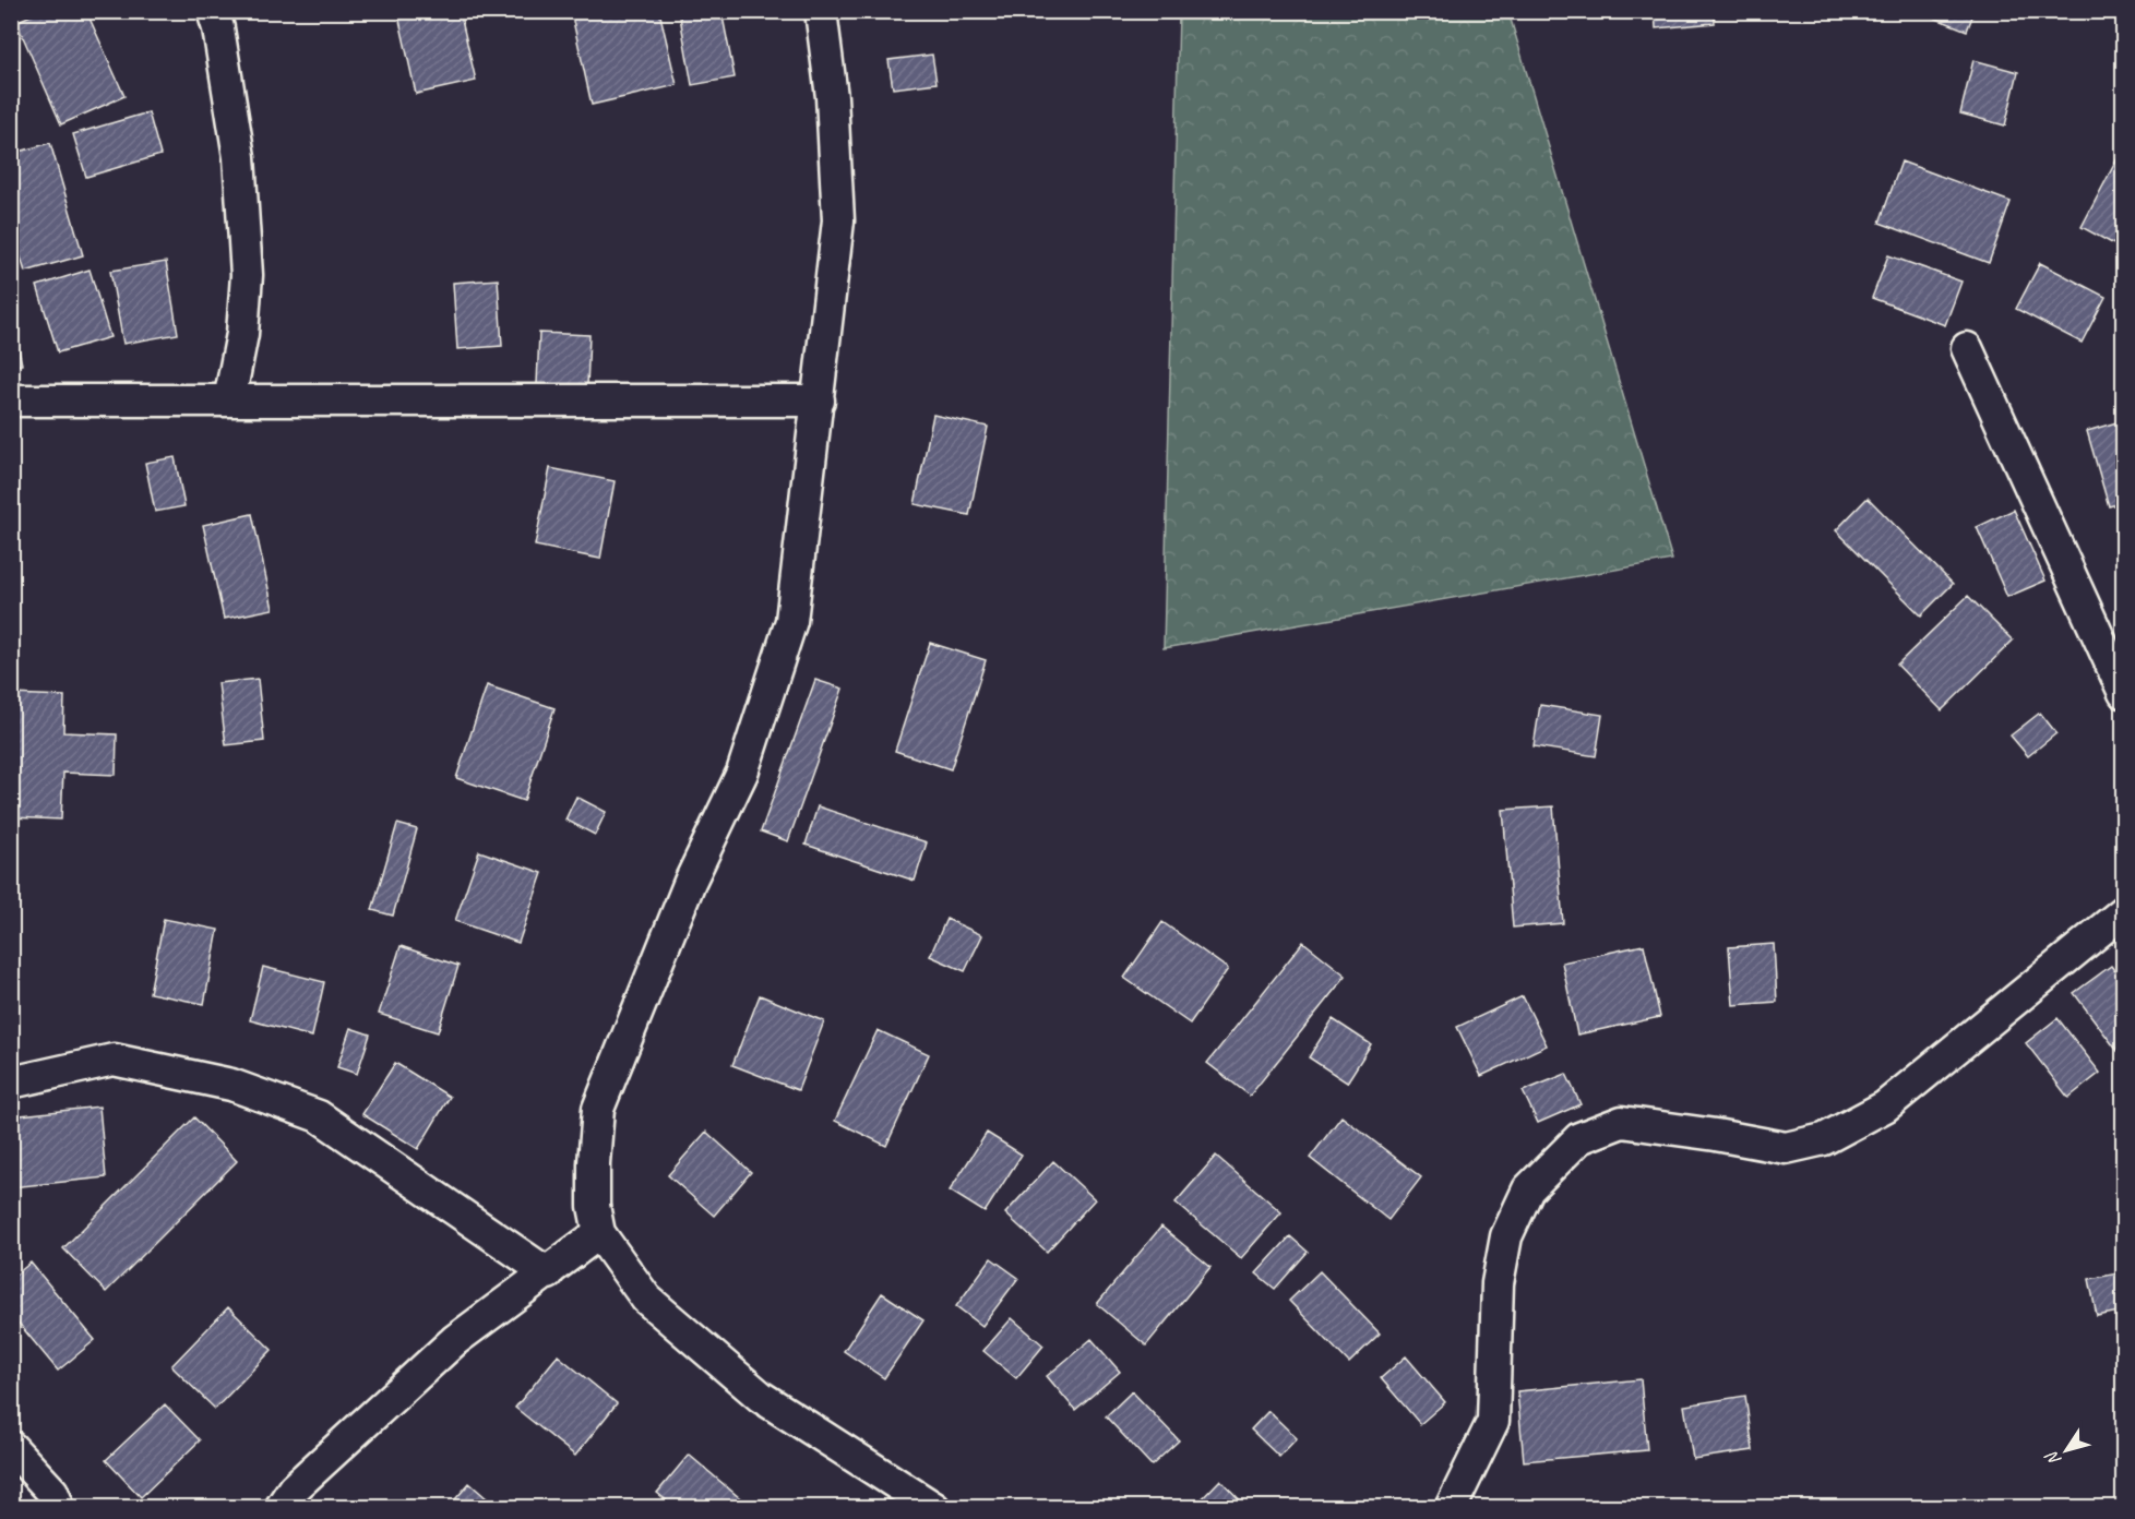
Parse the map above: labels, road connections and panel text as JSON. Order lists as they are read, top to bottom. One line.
{"north":"bottom left"}
